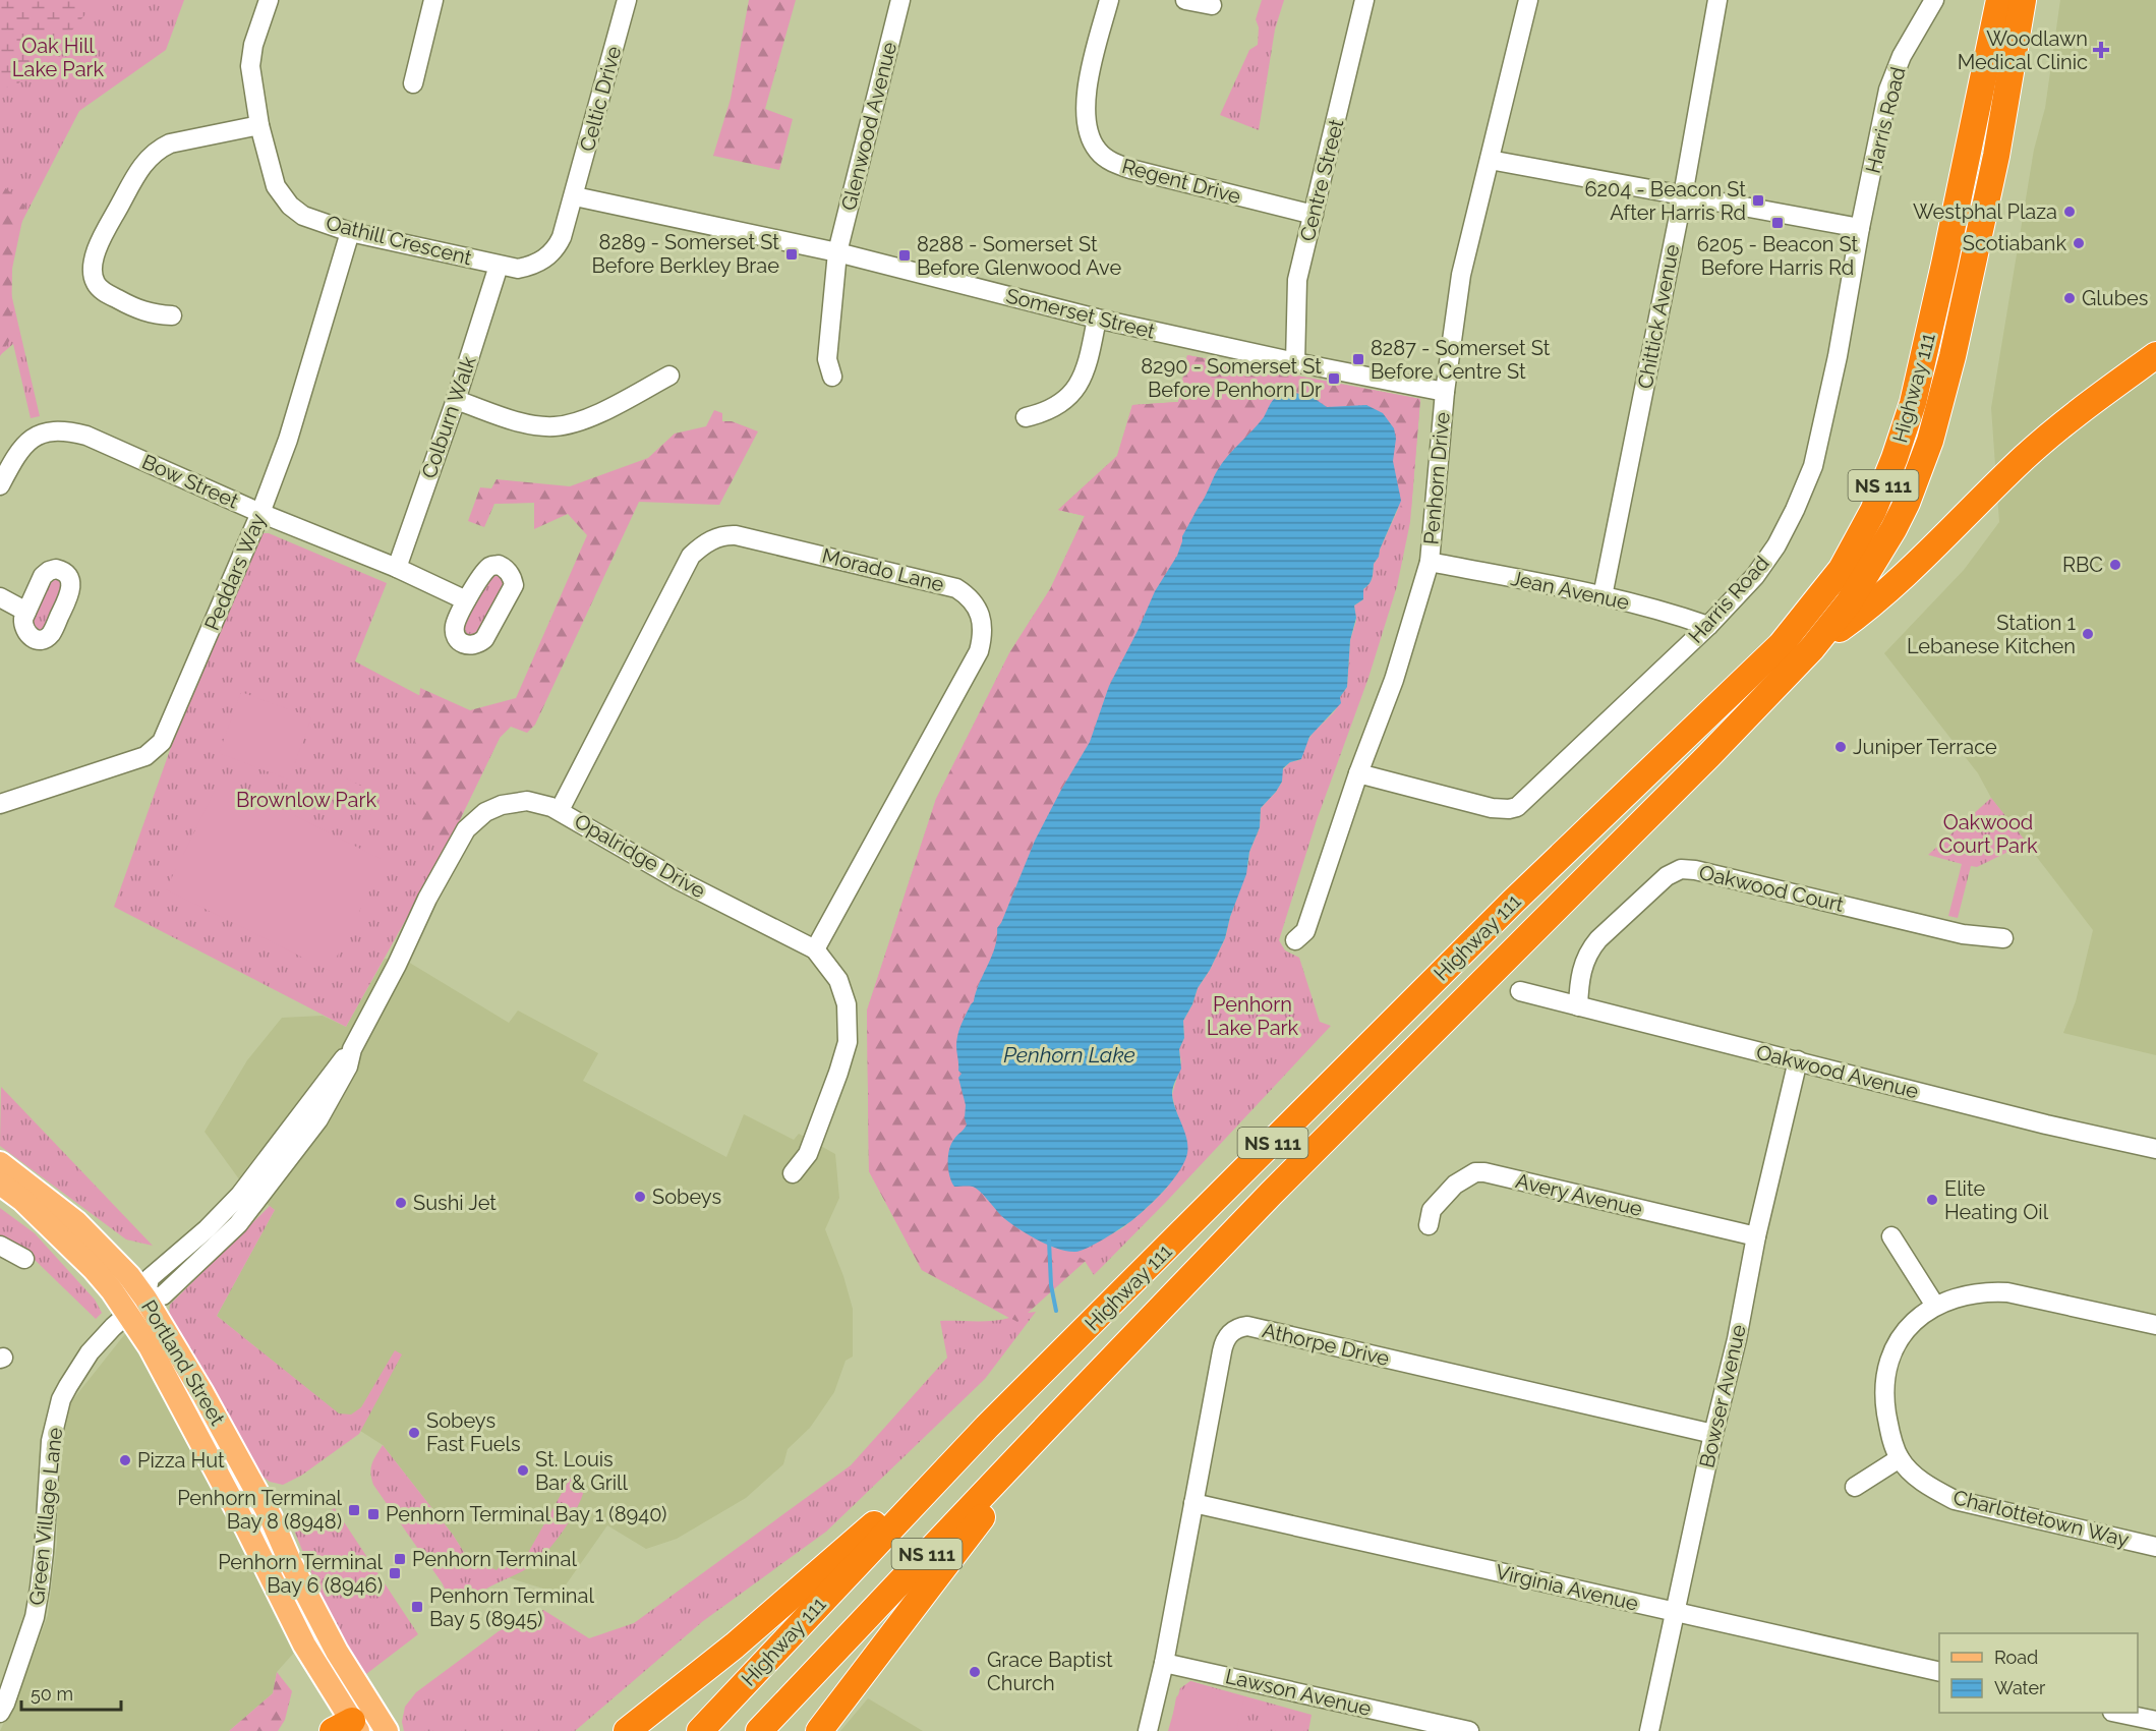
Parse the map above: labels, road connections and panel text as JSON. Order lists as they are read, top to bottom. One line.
{"streets":{"highway":["Highway 111","NS 111"],"main road":["Portland Street"],"street":["Celtic Drive","Harris Road","Glenwood Avenue","Centre Street","Regent Drive","Oathill Crescent","Somerset Street","Chittick Avenue","Colburn Walk","Penhorn Drive","Bow Street","Morado Lane","Peddars Way","Jean Avenue","Opalridge Drive","Oakwood Court","Oakwood Avenue","Avery Avenue","Athorpe Drive","Bowser Avenue","Green Village Lane","Charlottetown Way","Virginia Avenue","Lawson Avenue"]},"crossings":[["Celtic Drive","Oathill Crescent"],["Celtic Drive","Somerset Street"],["Harris Road","Penhorn Drive"],["Harris Road","Jean Avenue"],["Glenwood Avenue","Somerset Street"],["Centre Street","Regent Drive"],["Centre Street","Somerset Street"],["Oathill Crescent","Somerset Street"],["Oathill Crescent","Colburn Walk"],["Oathill Crescent","Peddars Way"],["Somerset Street","Penhorn Drive"],["Chittick Avenue","Jean Avenue"],["Colburn Walk","Bow Street"],["Penhorn Drive","Jean Avenue"],["Bow Street","Peddars Way"],["Morado Lane","Opalridge Drive"],["Opalridge Drive","Portland Street"],["Opalridge Drive","Green Village Lane"],["Oakwood Court","Oakwood Avenue"],["Oakwood Avenue","Bowser Avenue"],["Avery Avenue","Bowser Avenue"],["Athorpe Drive","Bowser Avenue"],["Athorpe Drive","Virginia Avenue"],["Athorpe Drive","Lawson Avenue"],["Portland Street","Green Village Lane"],["Bowser Avenue","Virginia Avenue"]],"water":["Penhorn Lake"],"parks":["Oak Hill Lake Park","Brownlow Park","Oakwood Court Park","Penhorn Lake Park"],"places":{"health":["Woodlawn Medical Clinic"],"transit":["6204 - Beacon St After Harris Rd","6205 - Beacon St Before Harris Rd","8289 - Somerset St Before Berkley Brae","8288 - Somerset St Before Glenwood Ave","8287 - Somerset St Before Centre St","8290 - Somerset St Before Penhorn Dr","Penhorn Terminal Bay 8 (8948)","Penhorn Terminal Bay 1 (8940)","Penhorn Terminal","Penhorn Terminal Bay 6 (8946)","Penhorn Terminal Bay 5 (8945)"],"other":["Westphal Plaza","Scotiabank","Glubes","RBC","Station 1 Lebanese Kitchen","Juniper Terrace","Sobeys","Elite Heating Oil","Sushi Jet","Sobeys Fast Fuels","Pizza Hut","St. Louis Bar & Grill","Grace Baptist Church"]},"legend":["Road","Water"],"scale_bar":"50 m"}
